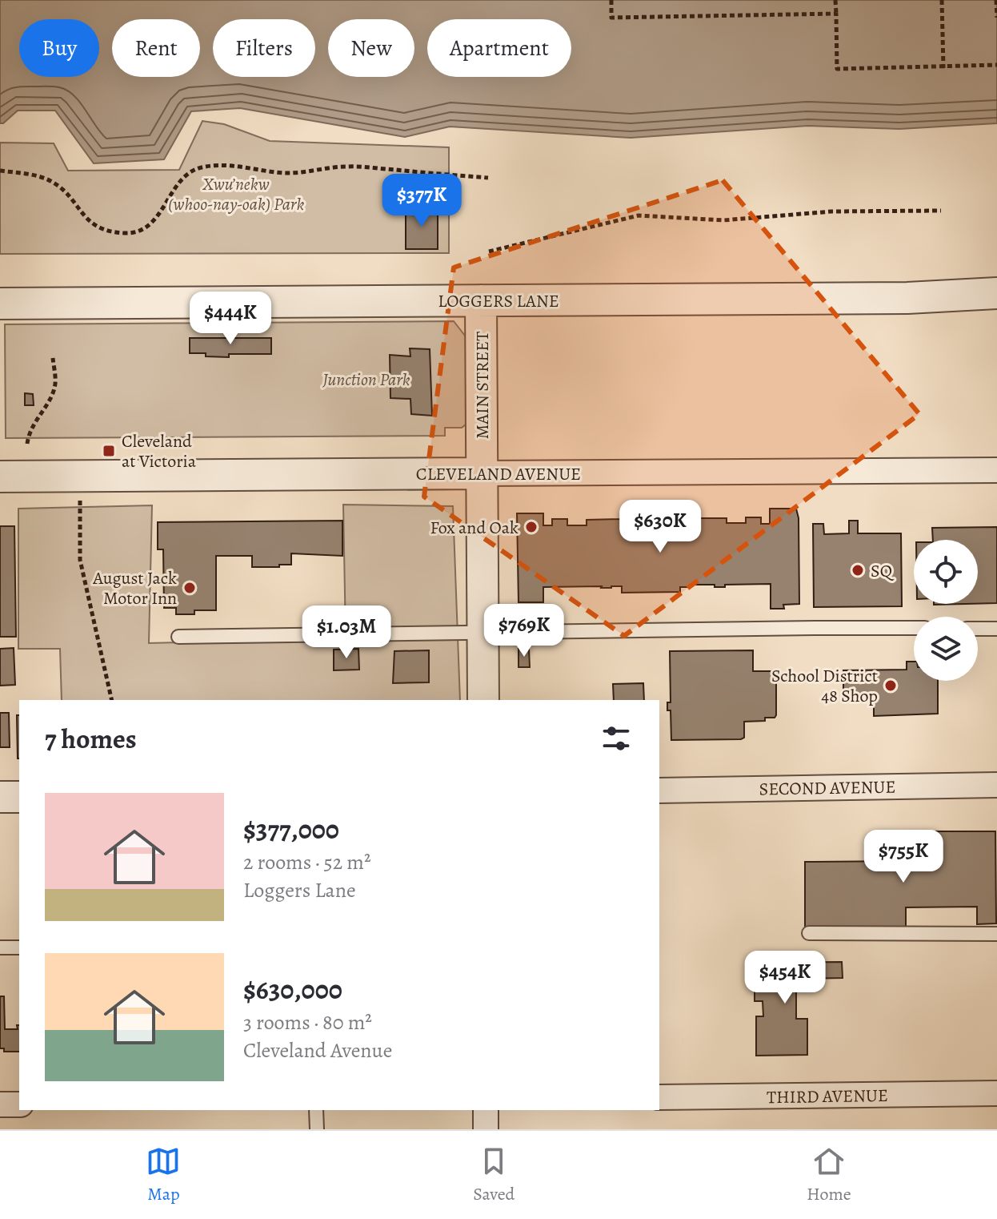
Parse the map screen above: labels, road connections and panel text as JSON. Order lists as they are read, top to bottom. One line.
{"streets":{"street":["LOGGERS LANE","MAIN STREET","CLEVELAND AVENUE","SECOND AVENUE","THIRD AVENUE"]},"crossings":[["LOGGERS LANE","MAIN STREET"],["MAIN STREET","CLEVELAND AVENUE"]],"parks":["Xwu’nekw (whoo-nay-oak) Park","Junction Park"],"places":{"transit":["Cleveland at Victoria"],"other":["Fox and Oak","SQ","August Jack Motor Inn","School District 48 Shop"]},"page":{"chip":["Buy","Rent","Filters","New","Apartment"],"price":["$377K","$444K","$630K","$769K","$1.03M","$755K","$454K"],"heading":"7 homes","list":[{"name":"$377,000","note":"2 rooms · 52 m² · Loggers Lane"},{"name":"$630,000","note":"3 rooms · 80 m² · Cleveland Avenue"}],"tabs":["Map","Saved","Home"]}}
